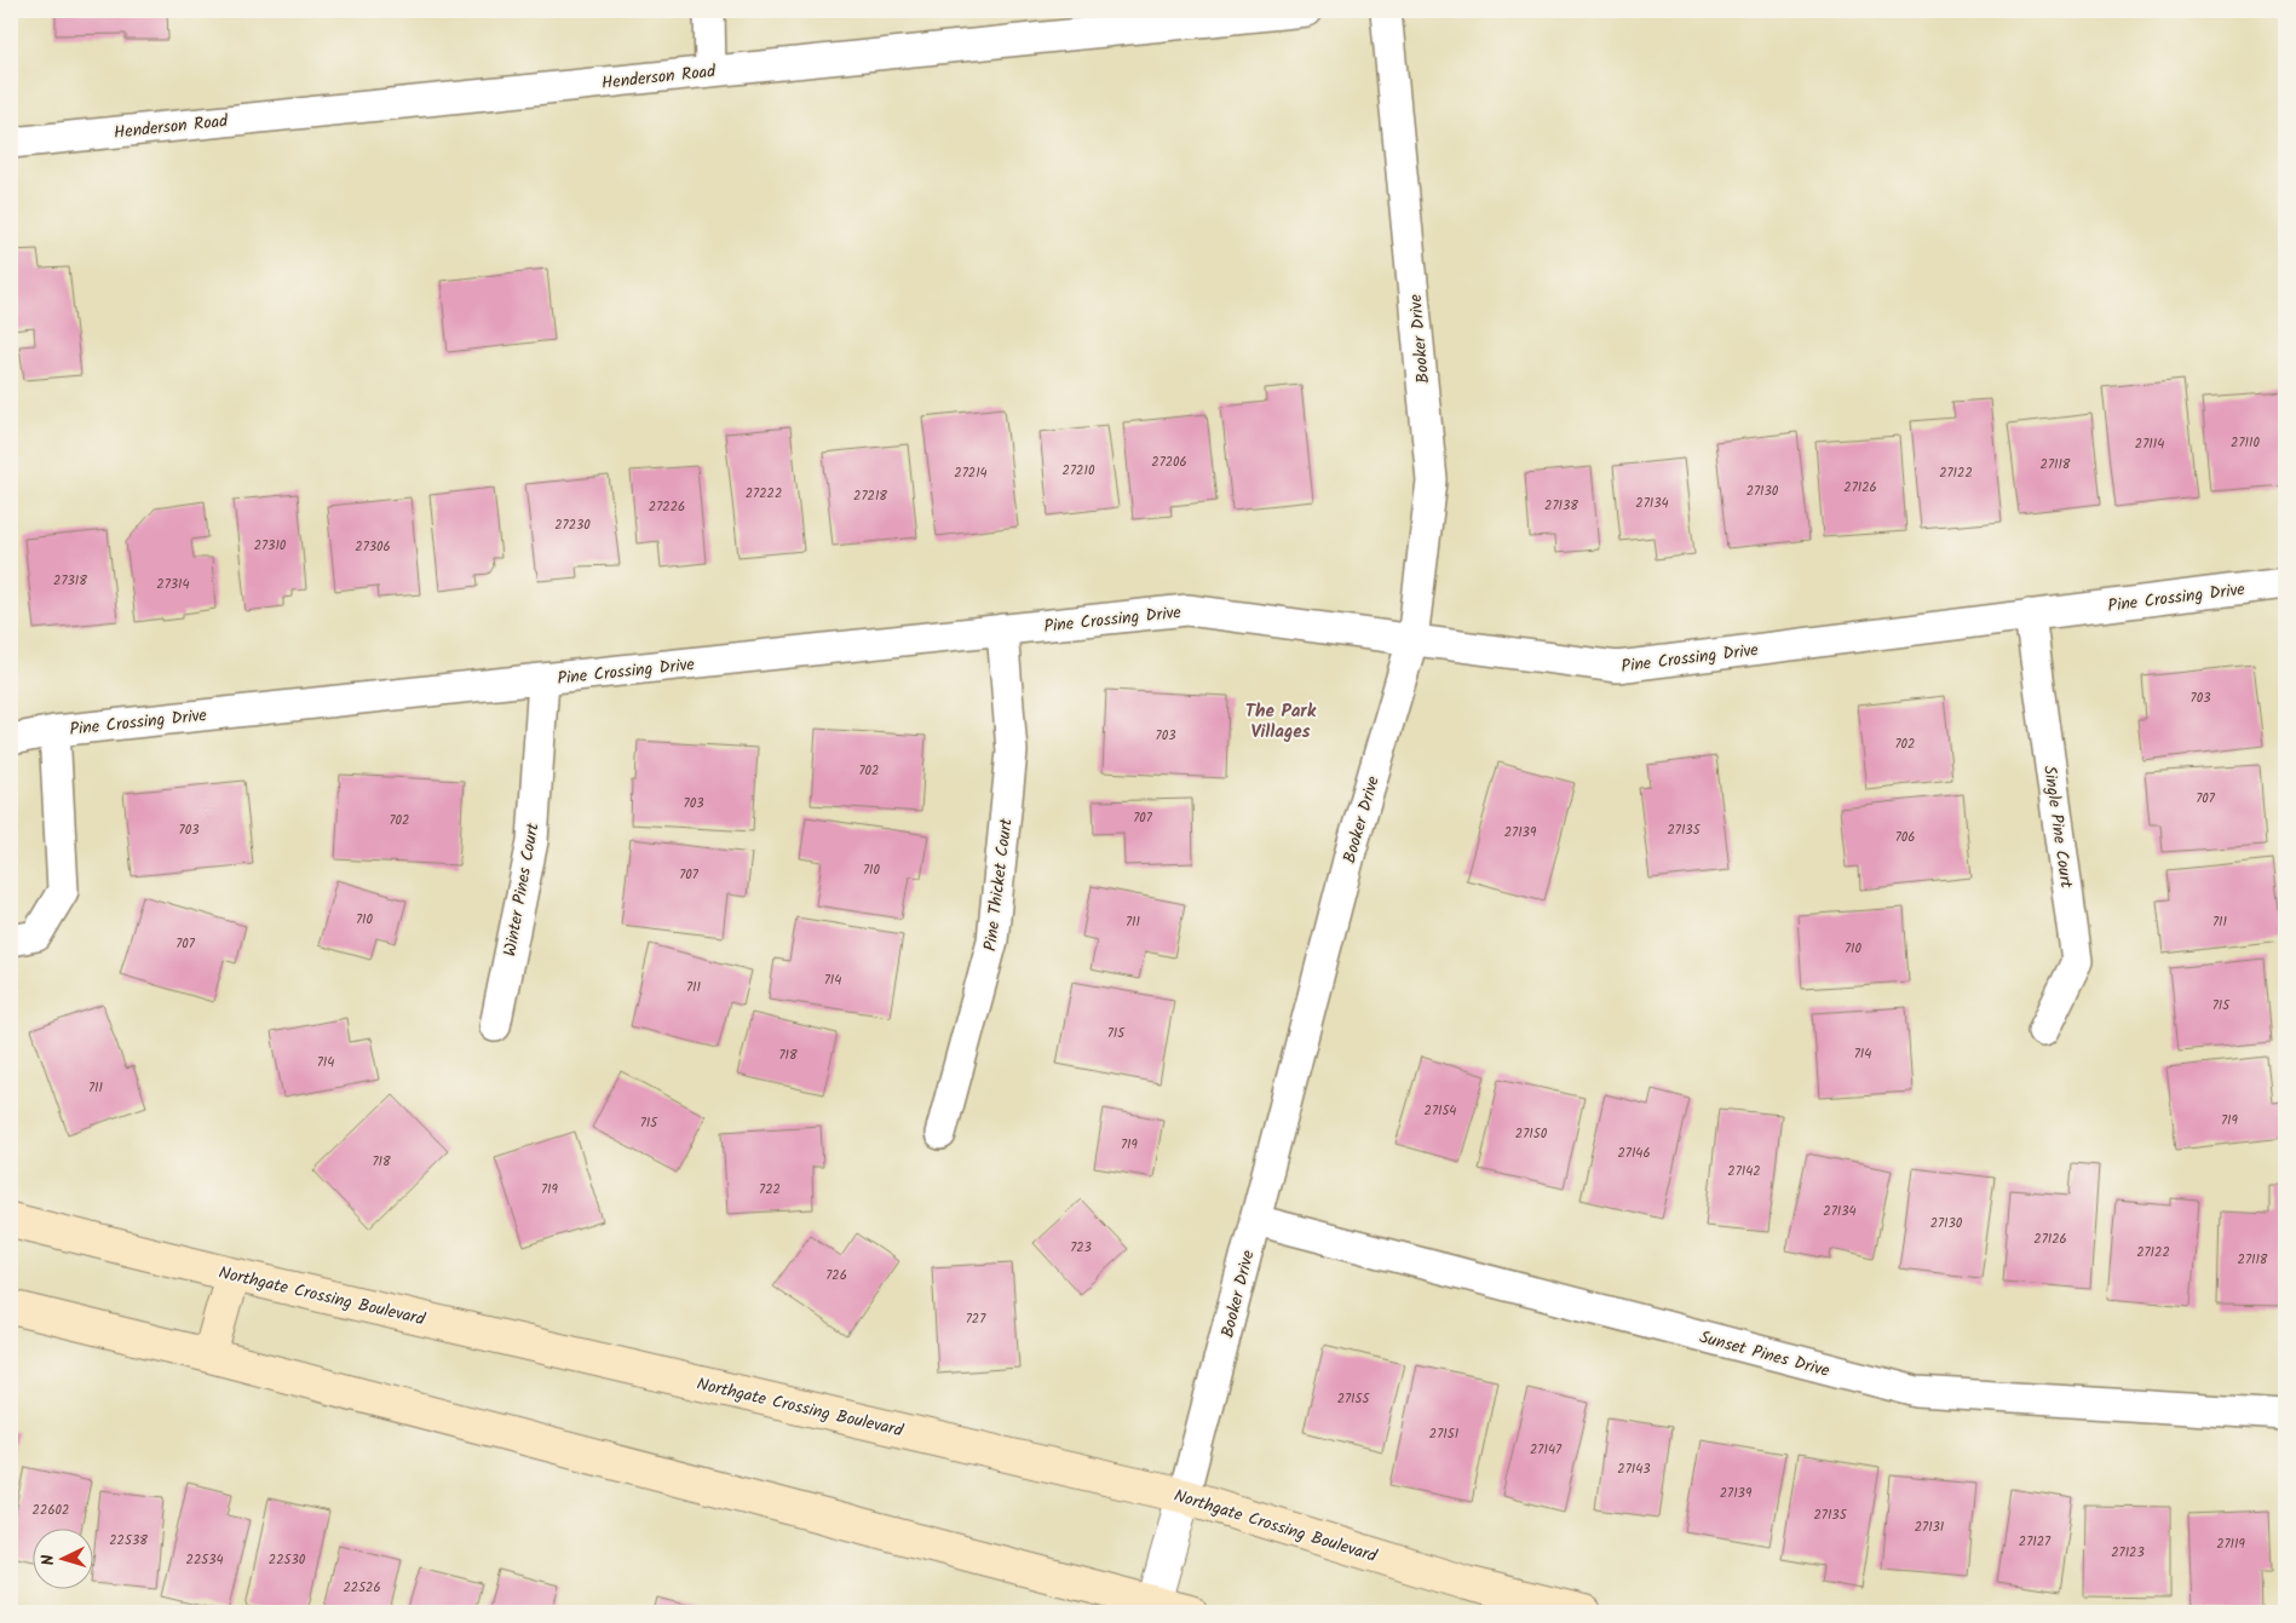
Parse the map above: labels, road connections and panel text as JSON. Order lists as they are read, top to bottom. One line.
{"streets":{"main road":["Northgate Crossing Boulevard"],"street":["Henderson Road","Booker Drive","Pine Crossing Drive","Single Pine Court","Pine Thicket Court","Winter Pines Court","Sunset Pines Drive"]},"crossings":[["Booker Drive","Pine Crossing Drive"],["Booker Drive","Northgate Crossing Boulevard"],["Booker Drive","Sunset Pines Drive"],["Pine Crossing Drive","Single Pine Court"],["Pine Crossing Drive","Pine Thicket Court"],["Pine Crossing Drive","Winter Pines Court"]],"districts":["The Park Villages"],"house_numbers":["27110","27114","27206","27118","27210","27214","27122","27126","27130","27222","27218","27134","27138","27226","27230","27310","27306","27318","27314","703","703","702","702","707","703","707","702","703","27135","27139","706","710","707","710","711","711","707","710","714","711","715","715","714","718","714","711","27154","719","715","27150","719","27146","718","27142","719","722","27134","27130","27126","723","27122","27118","726","727","27155","27151","27147","27143","27139","22602","27135","27131","22538","27127","27119","27123","22534","22530","22526"],"north":"left"}
